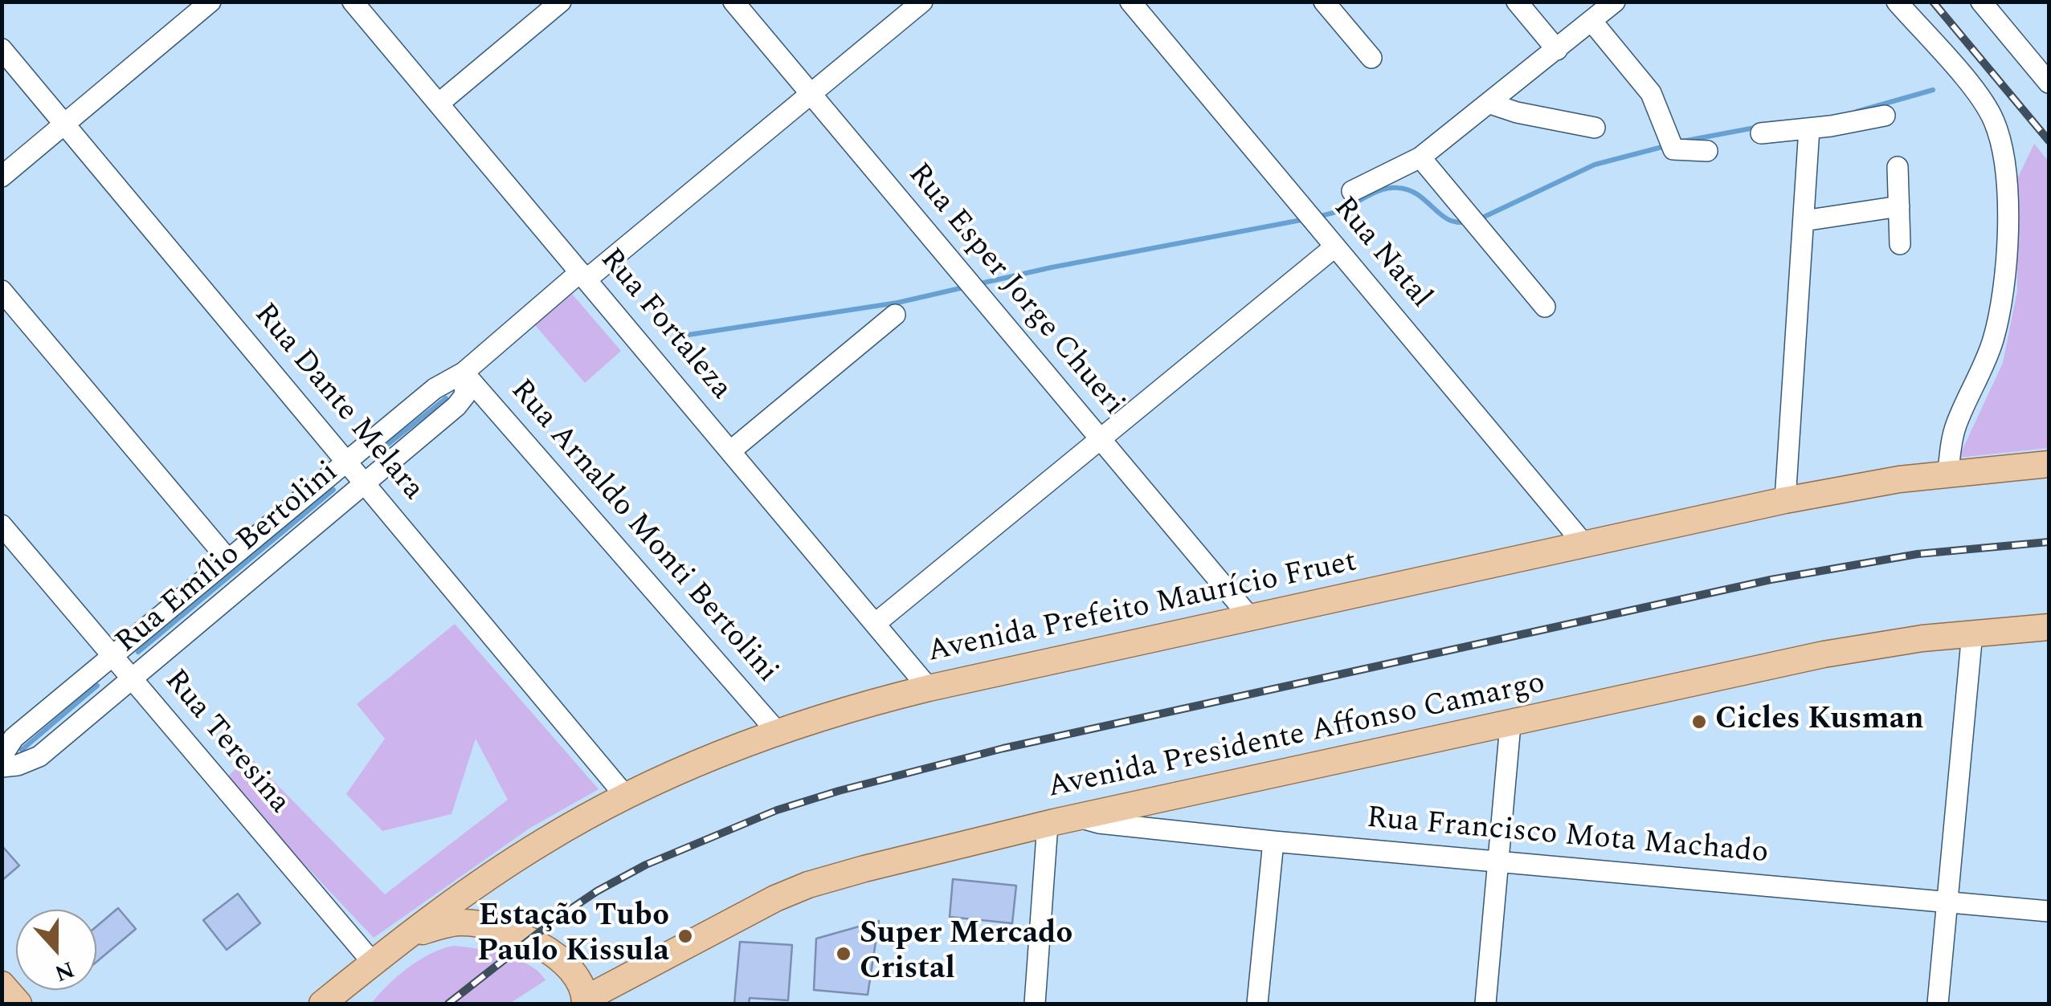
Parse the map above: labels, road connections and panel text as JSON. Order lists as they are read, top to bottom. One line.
{"streets":{"main road":["Avenida Prefeito Maurício Fruet","Avenida Presidente Affonso Camargo"],"street":["Rua Natal","Rua Esper Jorge Chueri","Rua Fortaleza","Rua Dante Melara","Rua Arnaldo Monti Bertolini","Rua Emílio Bertolini","Rua Teresina","Rua Francisco Mota Machado"]},"crossings":[["Rua Natal","Avenida Prefeito Maurício Fruet"],["Rua Esper Jorge Chueri","Rua Emílio Bertolini"],["Rua Esper Jorge Chueri","Avenida Prefeito Maurício Fruet"],["Rua Fortaleza","Rua Emílio Bertolini"],["Rua Fortaleza","Avenida Prefeito Maurício Fruet"],["Rua Dante Melara","Rua Emílio Bertolini"],["Rua Dante Melara","Avenida Prefeito Maurício Fruet"],["Rua Arnaldo Monti Bertolini","Rua Emílio Bertolini"],["Rua Arnaldo Monti Bertolini","Avenida Prefeito Maurício Fruet"],["Rua Emílio Bertolini","Rua Teresina"],["Avenida Prefeito Maurício Fruet","Rua Teresina"],["Avenida Presidente Affonso Camargo","Rua Francisco Mota Machado"]],"places":["Cicles Kusman","Estação Tubo Paulo Kissula","Super Mercado Cristal"],"north":"bottom"}
